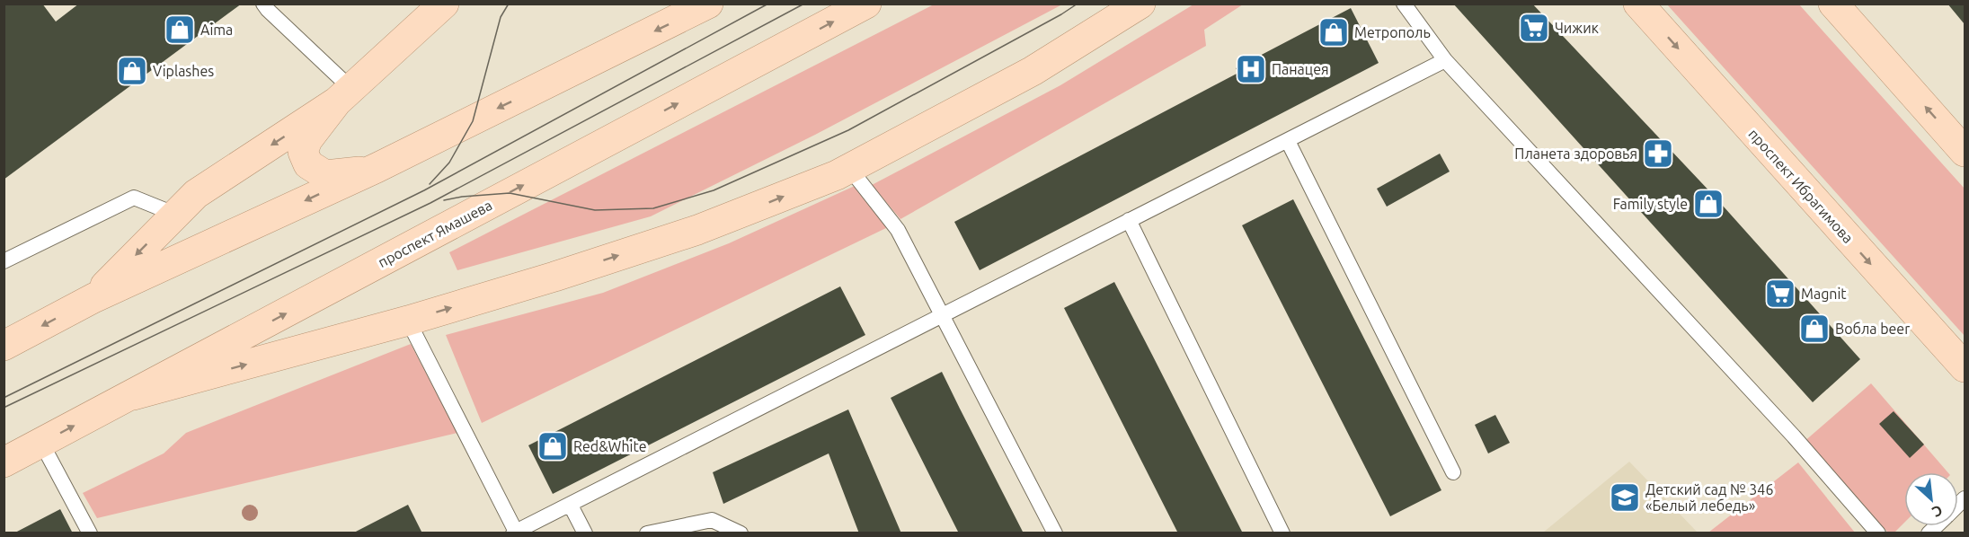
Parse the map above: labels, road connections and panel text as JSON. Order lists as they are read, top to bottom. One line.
{"streets":{"main road":["проспект Ибрагимова","проспект Ямашева"]},"places":{"supermarket":["Чижик","Magnit"],"shop":["Aima","Метрополь","Viplashes","Family style","Вобла beer","Red&White"],"hospital":["Панацея"],"pharmacy":["Планета здоровья"],"school or university":["Детский сад № 346 «Белый лебедь»"]},"north":"bottom right"}
